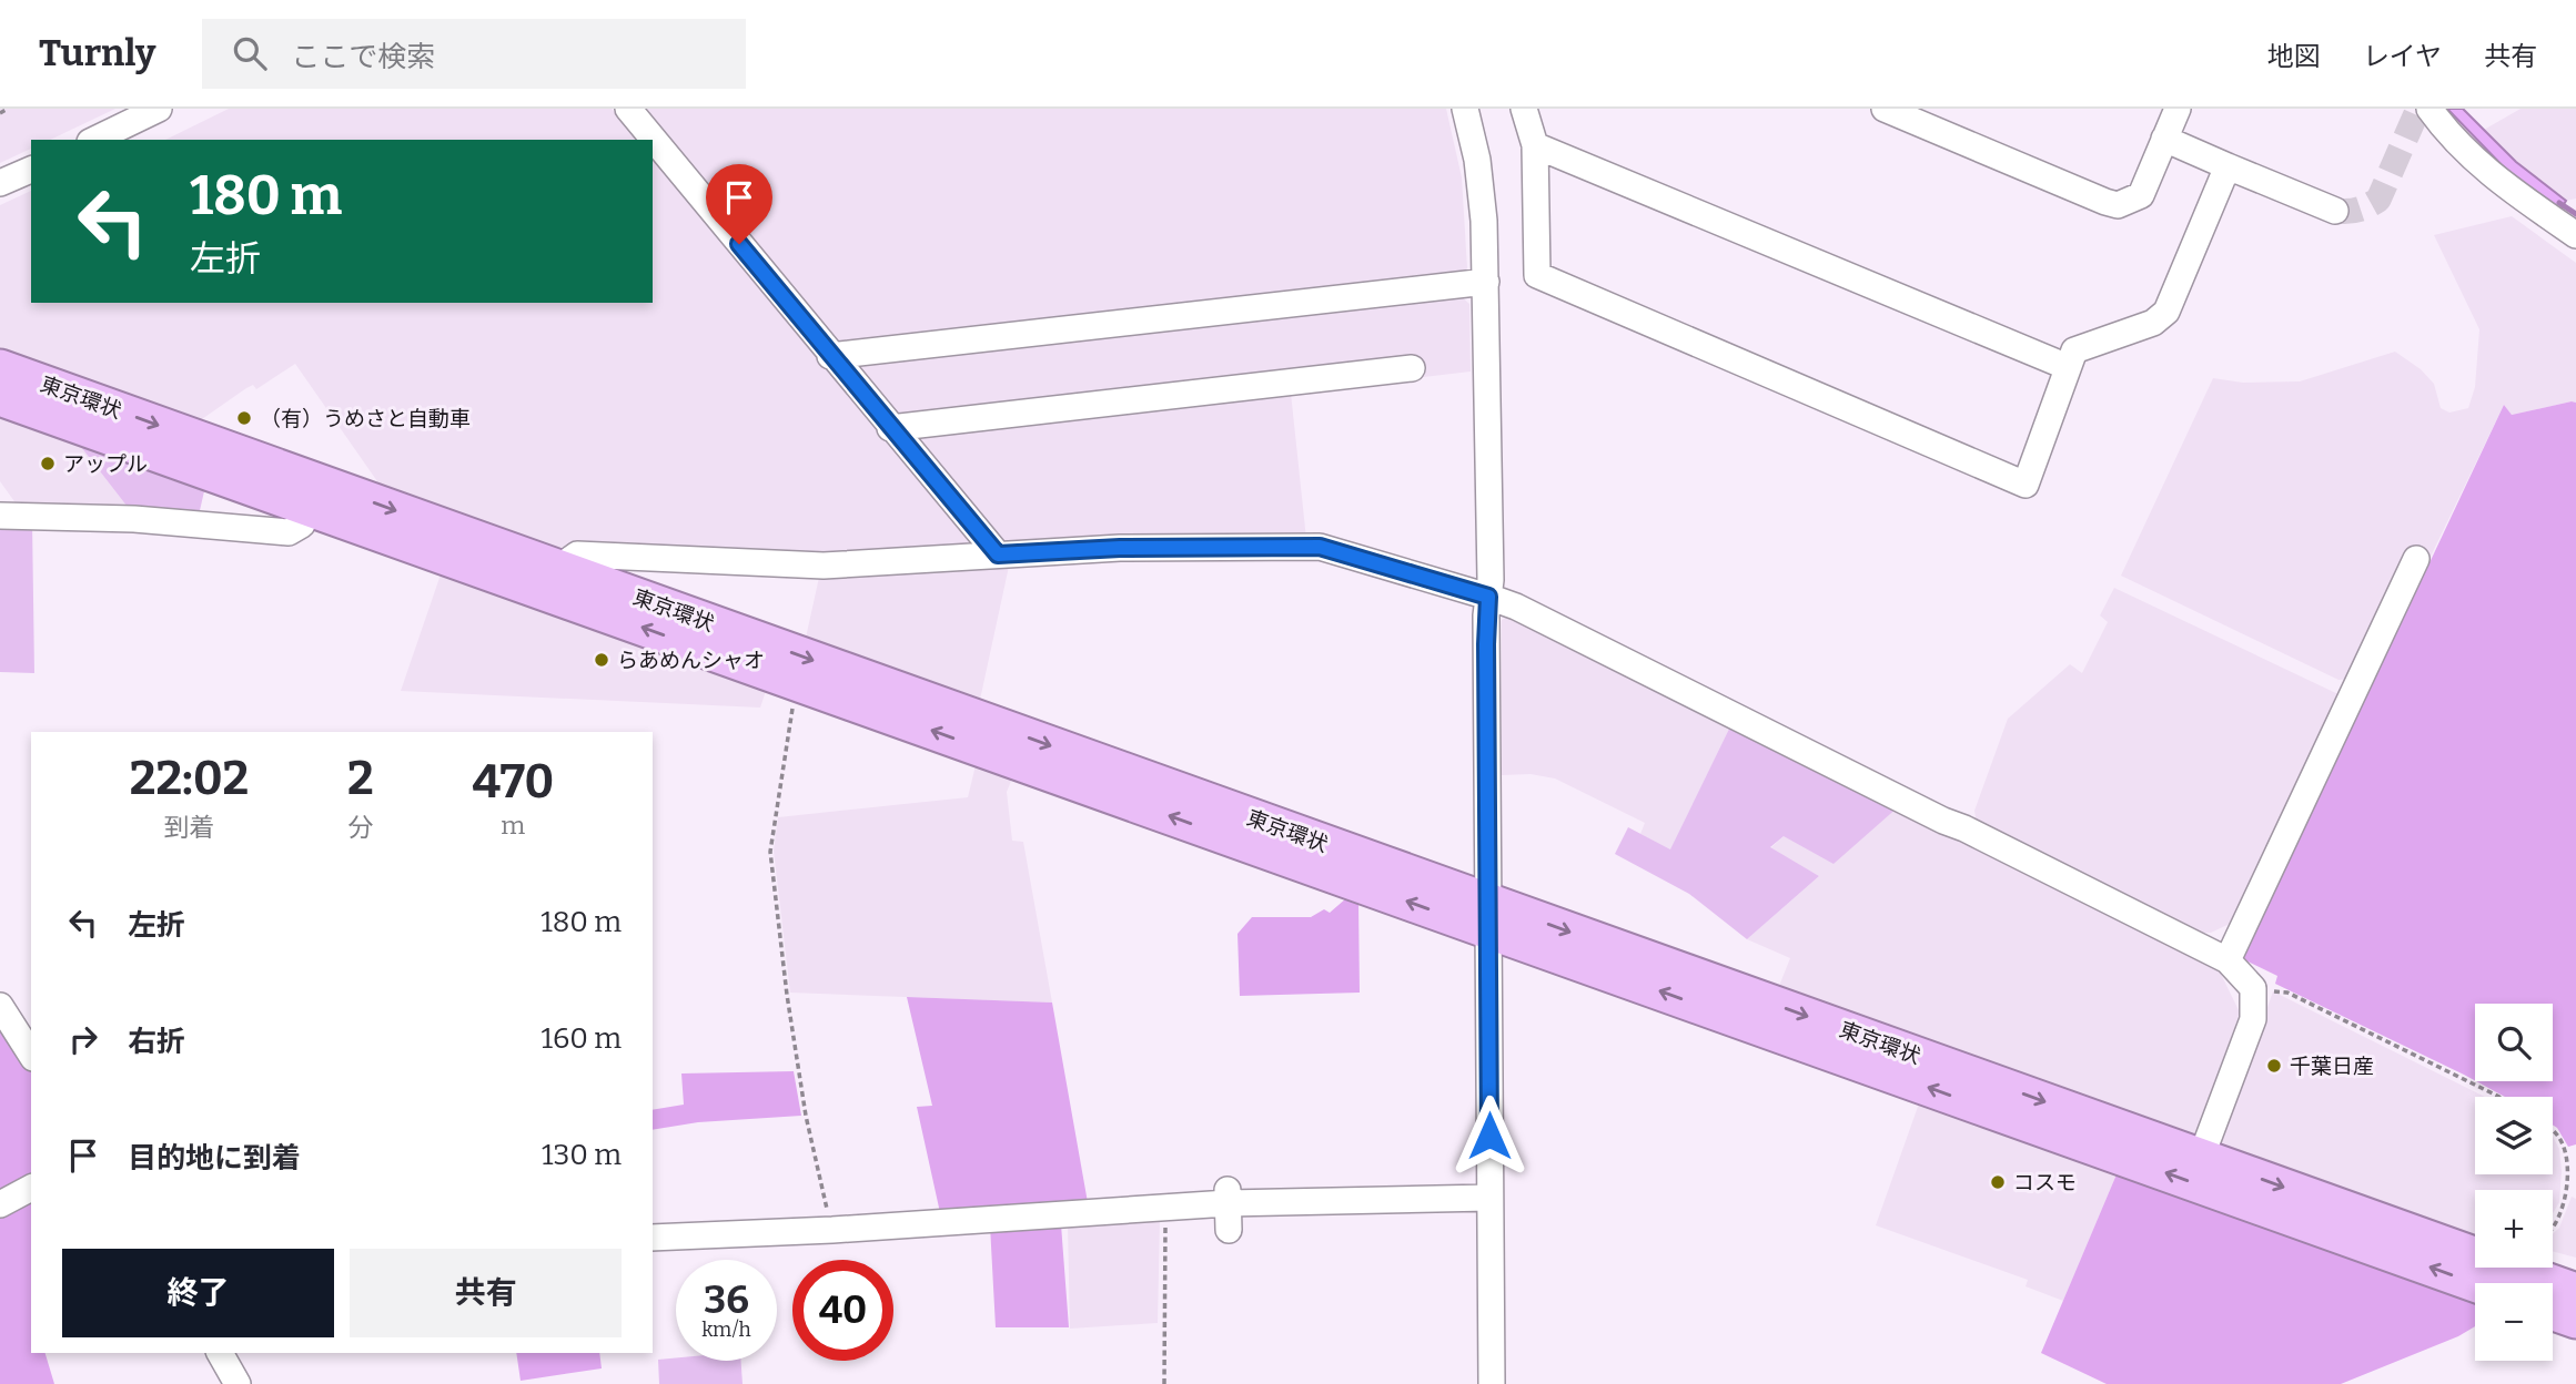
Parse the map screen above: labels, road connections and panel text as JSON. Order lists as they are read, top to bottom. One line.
{"streets":{"highway":["東京環状"]},"places":["（有）うめさと自動車","アップル","らあめんシャオ","千葉日産","コスモ"],"page":{"header":"Turnly","search":"ここで検索","nav":["地図","レイヤ","共有"],"turn":["180 m","左折"],"eta":["22:02","到着","2","分","470","m"],"list":[{"name":"左折","value":"180 m"},{"name":"右折","value":"160 m"},{"name":"目的地に到着","value":"130 m"}],"map_buttons":["+","−"],"buttons":["終了","共有"],"speed":"36 km/h","limit":"40"}}
